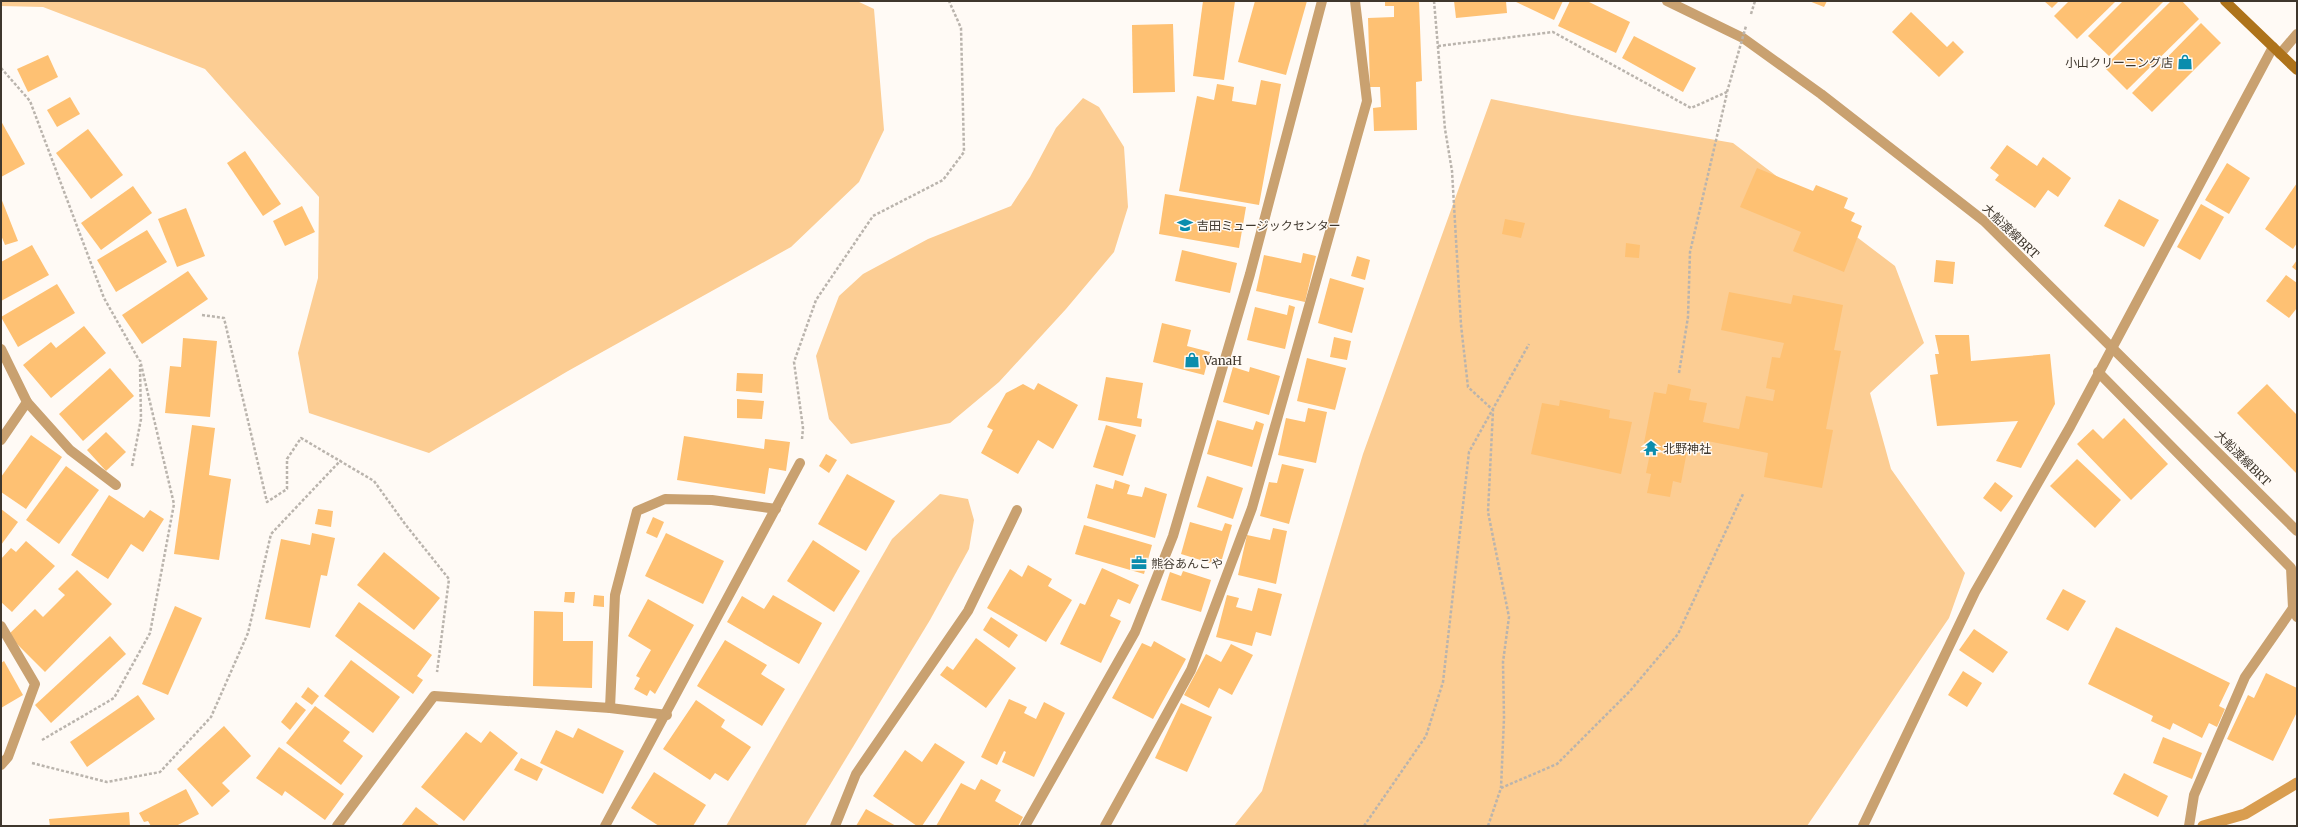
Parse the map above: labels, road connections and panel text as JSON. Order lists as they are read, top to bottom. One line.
{"streets":{"street":["大船渡線BRT"]},"places":{"shop":["小山クリーニング店","VanaH"],"school or university":["吉田ミュージックセンター"],"temple":["北野神社"],"office":["熊谷あんこや"]}}
